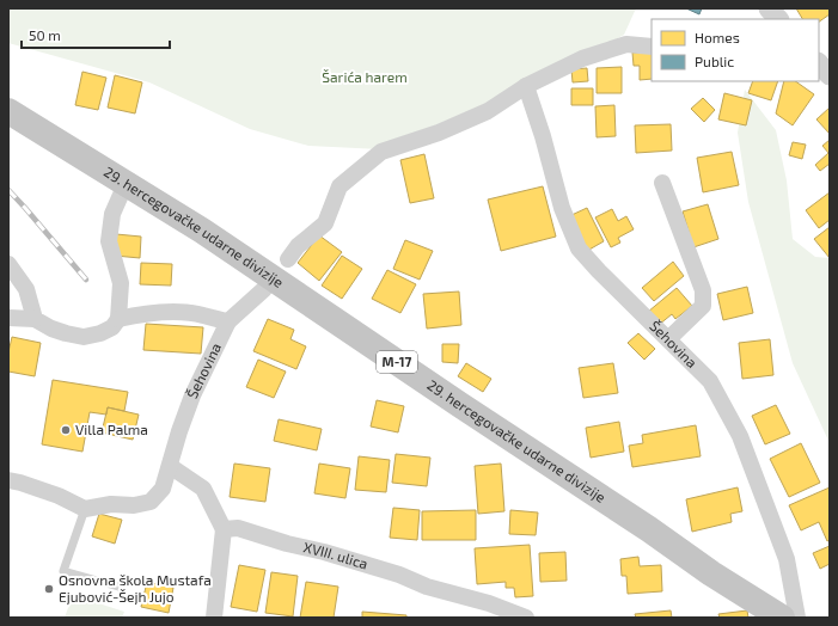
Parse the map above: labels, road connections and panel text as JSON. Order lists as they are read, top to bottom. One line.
{"streets":{"main road":["29. hercegovačke udarne divizije","M-17"],"street":["Šehovina","XVIII. ulica"]},"parks":["Šarića harem"],"places":["Villa Palma","Osnovna škola Mustafa Ejubović-Šejh Jujo"],"legend":["Homes","Public"],"scale_bar":"50 m"}
